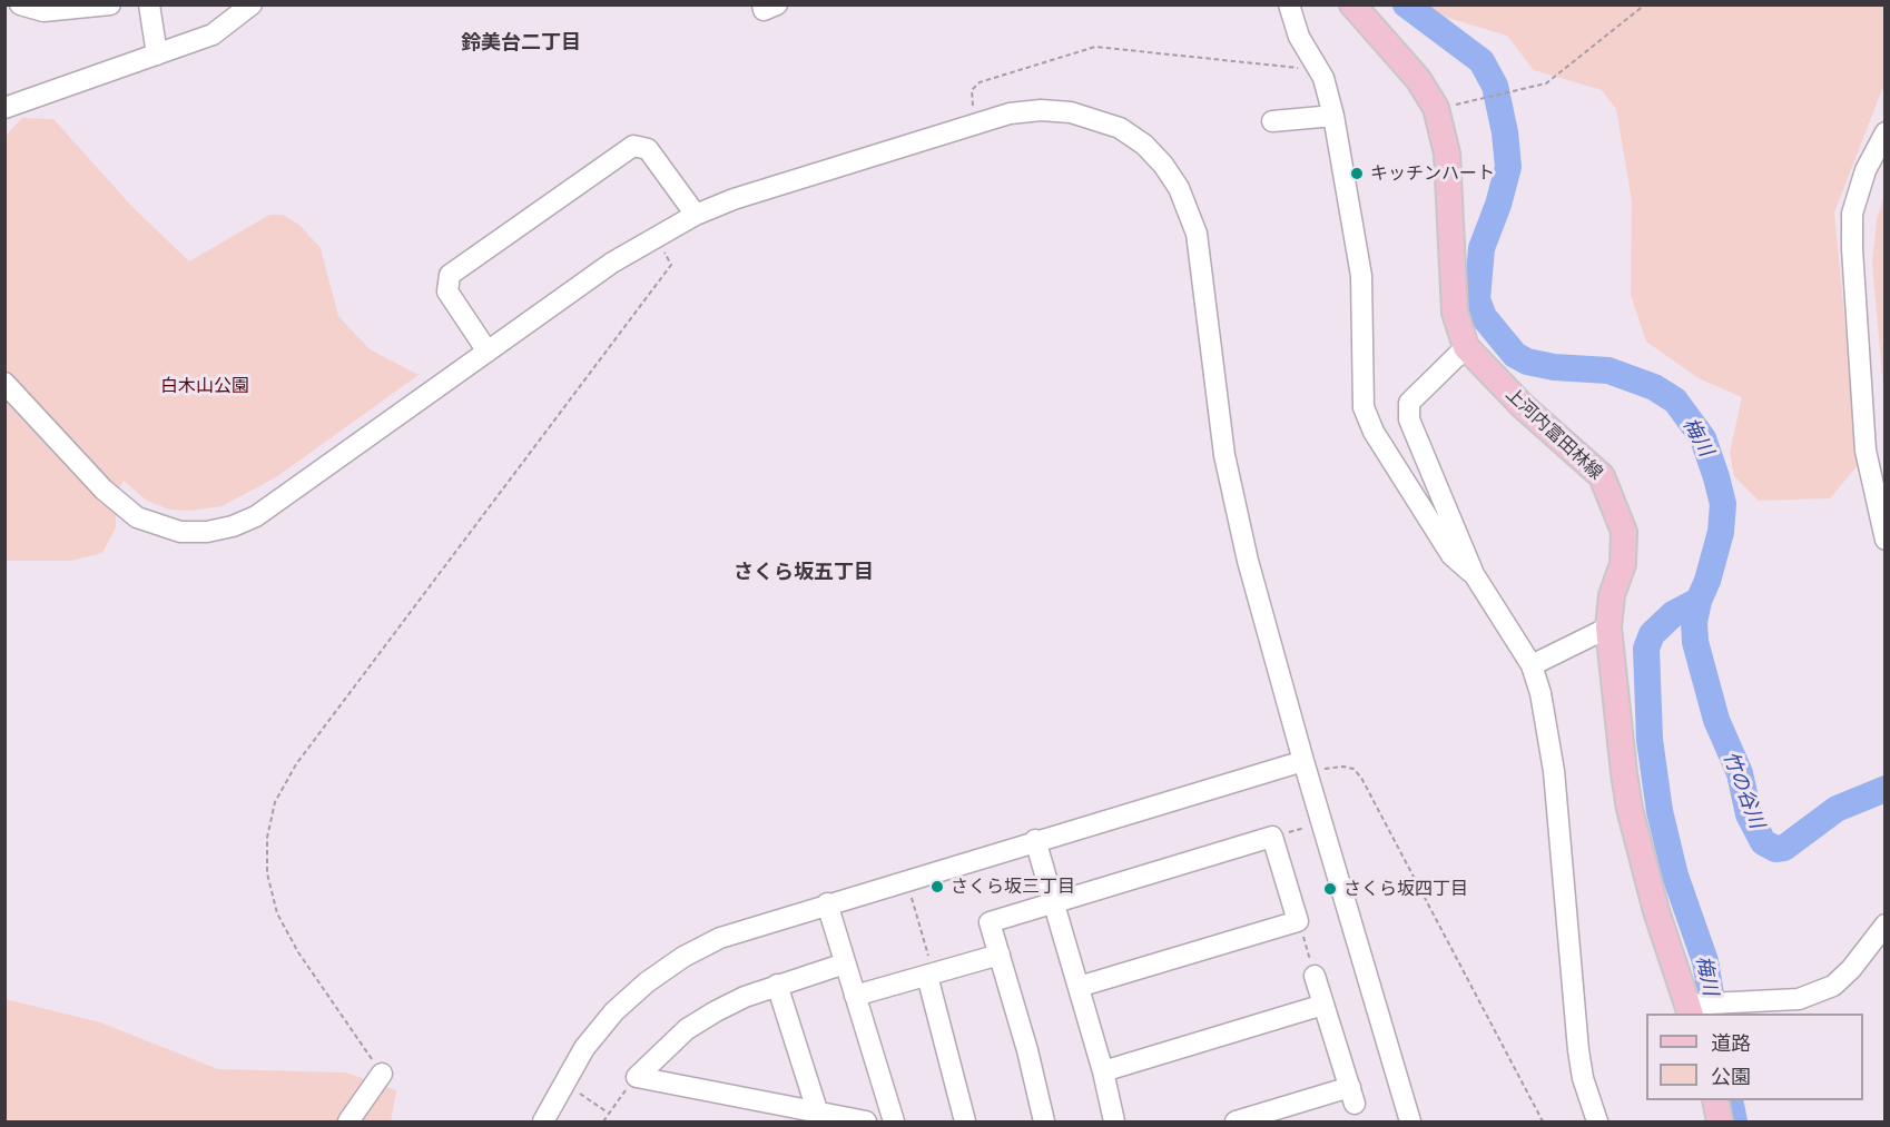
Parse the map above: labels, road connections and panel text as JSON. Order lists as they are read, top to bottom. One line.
{"streets":{"main road":["上河内富田林線"]},"districts":["鈴美台二丁目","さくら坂五丁目"],"water":["梅川","竹の谷川"],"parks":["白木山公園"],"places":["キッチンハート","さくら坂三丁目","さくら坂四丁目"],"legend":["道路","公園"]}
